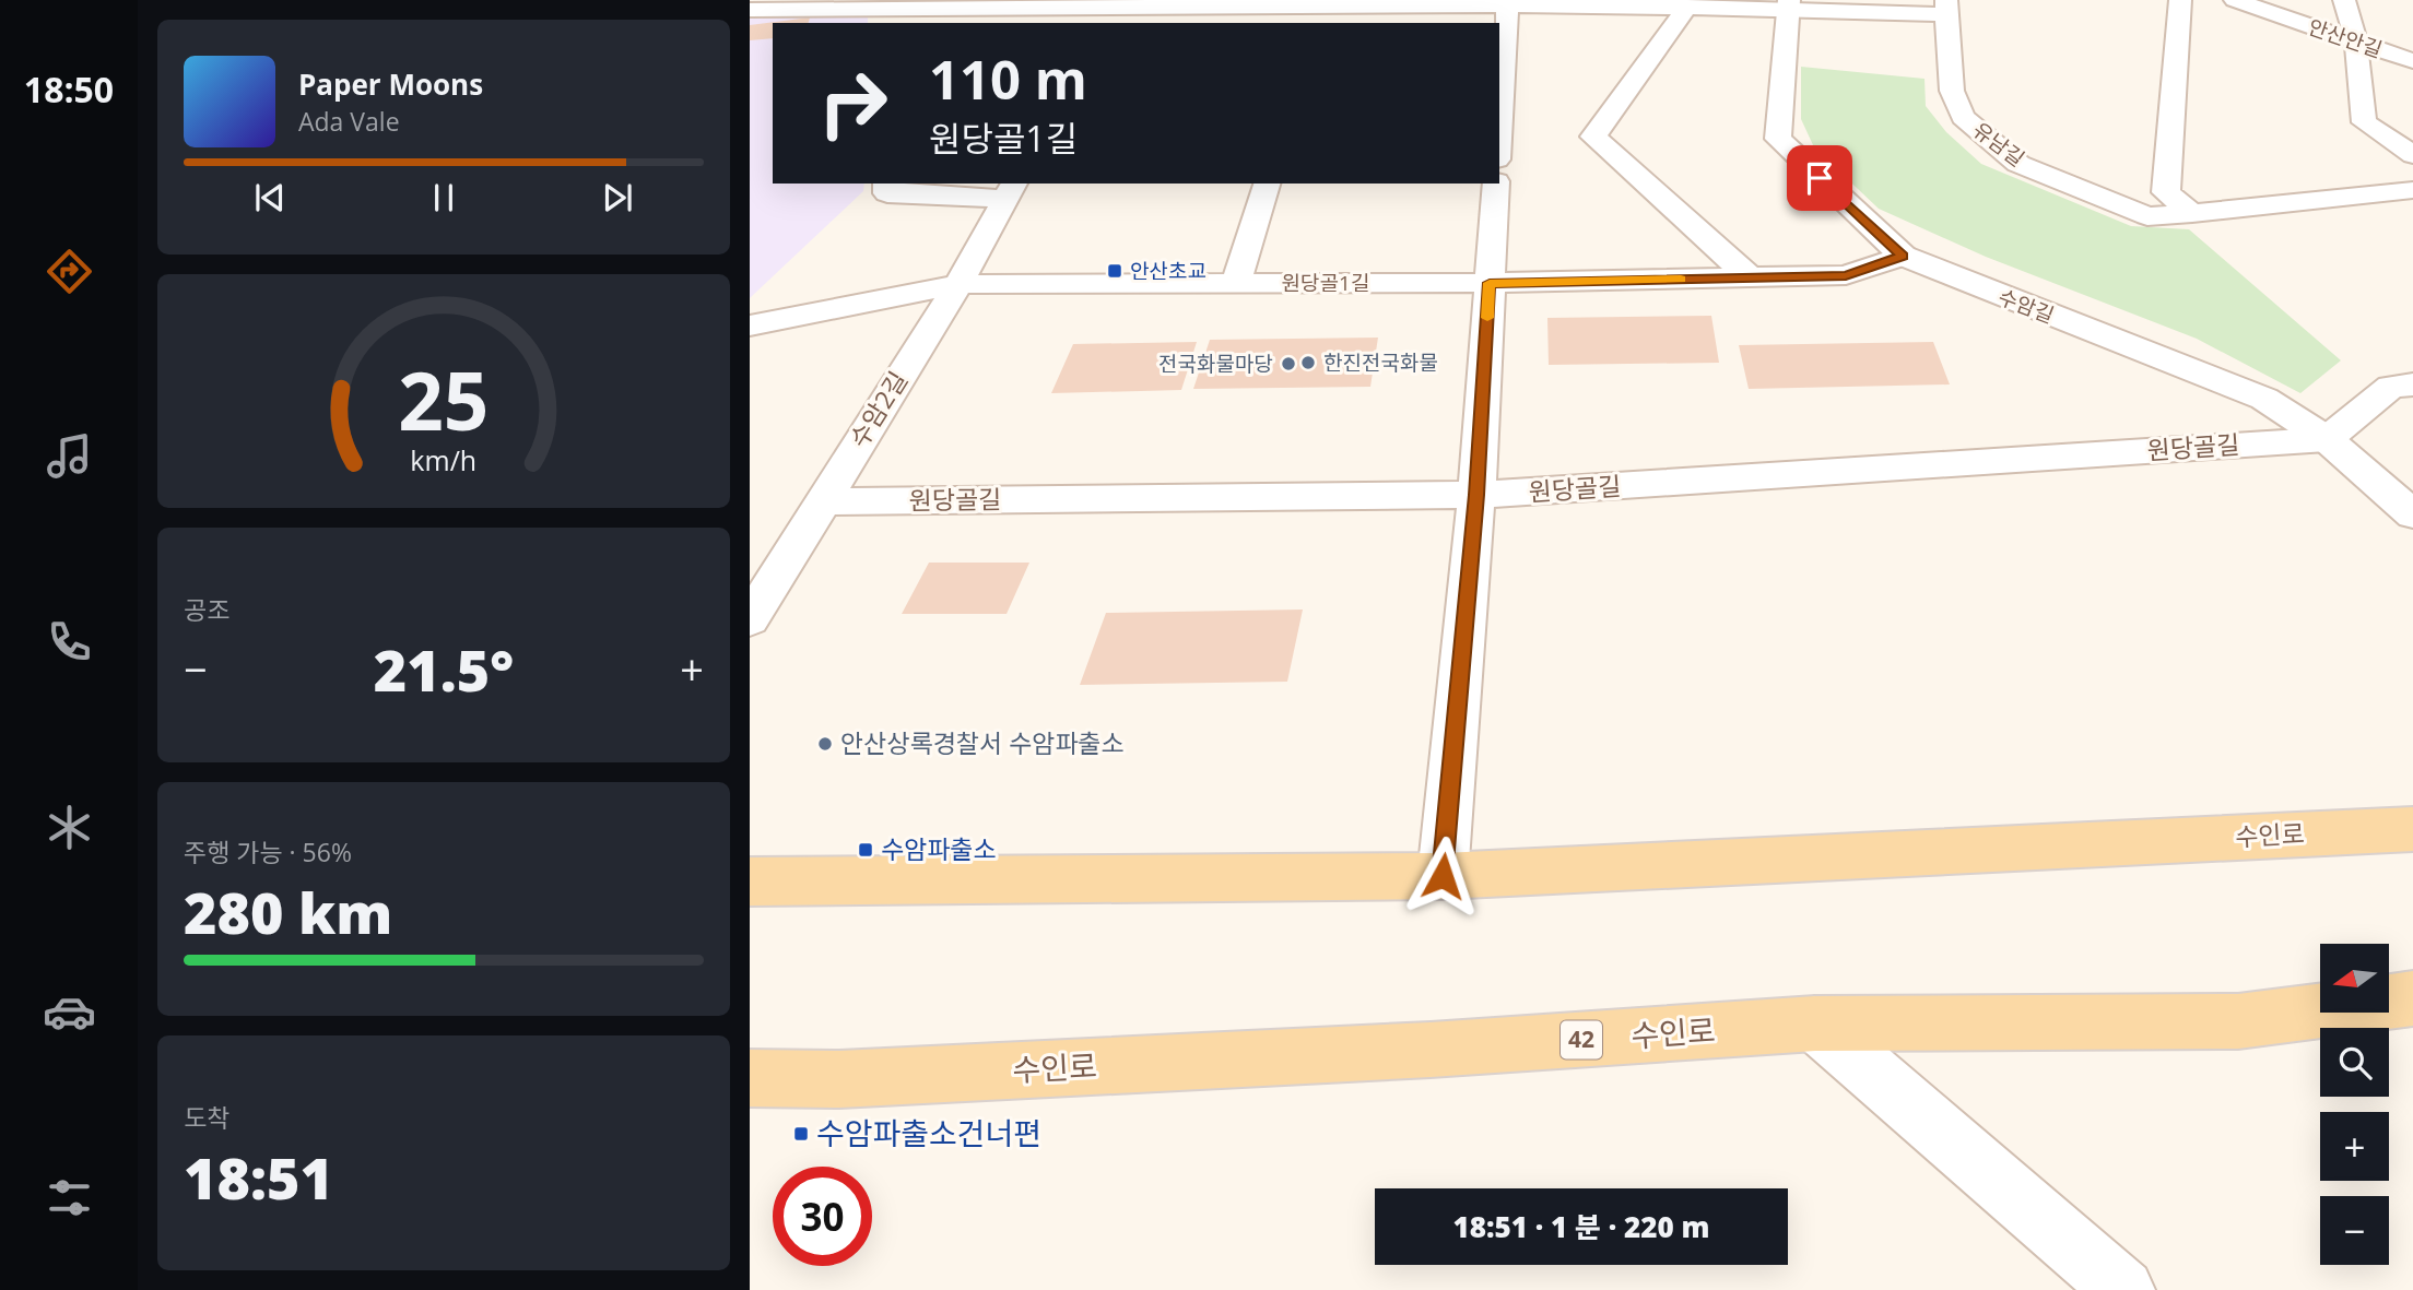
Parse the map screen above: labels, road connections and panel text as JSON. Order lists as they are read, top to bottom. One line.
{"streets":{"main road":["수인로","42"],"street":["안산안길","유남길","원당골1길","수암길","수암2길","원당골길"]},"crossings":[["원당골1길","수암길"],["원당골1길","수암2길"],["수암길","원당골길"],["수암2길","원당골길"]],"places":{"transit":["안산초교","수암파출소","수암파출소건너편"],"other":["한진전국화물","전국화물마당","안산상록경찰서 수암파출소"]},"north":"left","page":{"tabs":"18:50","turn":["110 m","원당골1길"],"song":["Paper Moons","Ada Vale"],"tile":["공조",["주행 가능 · 56%","280 km"],["도착","18:51"]],"heat":["−","21.5°","+"],"map_buttons":["+","−"],"limit":"30","trip":"18:51 · 1 분 · 220 m","gauge":["25","km/h"]}}
